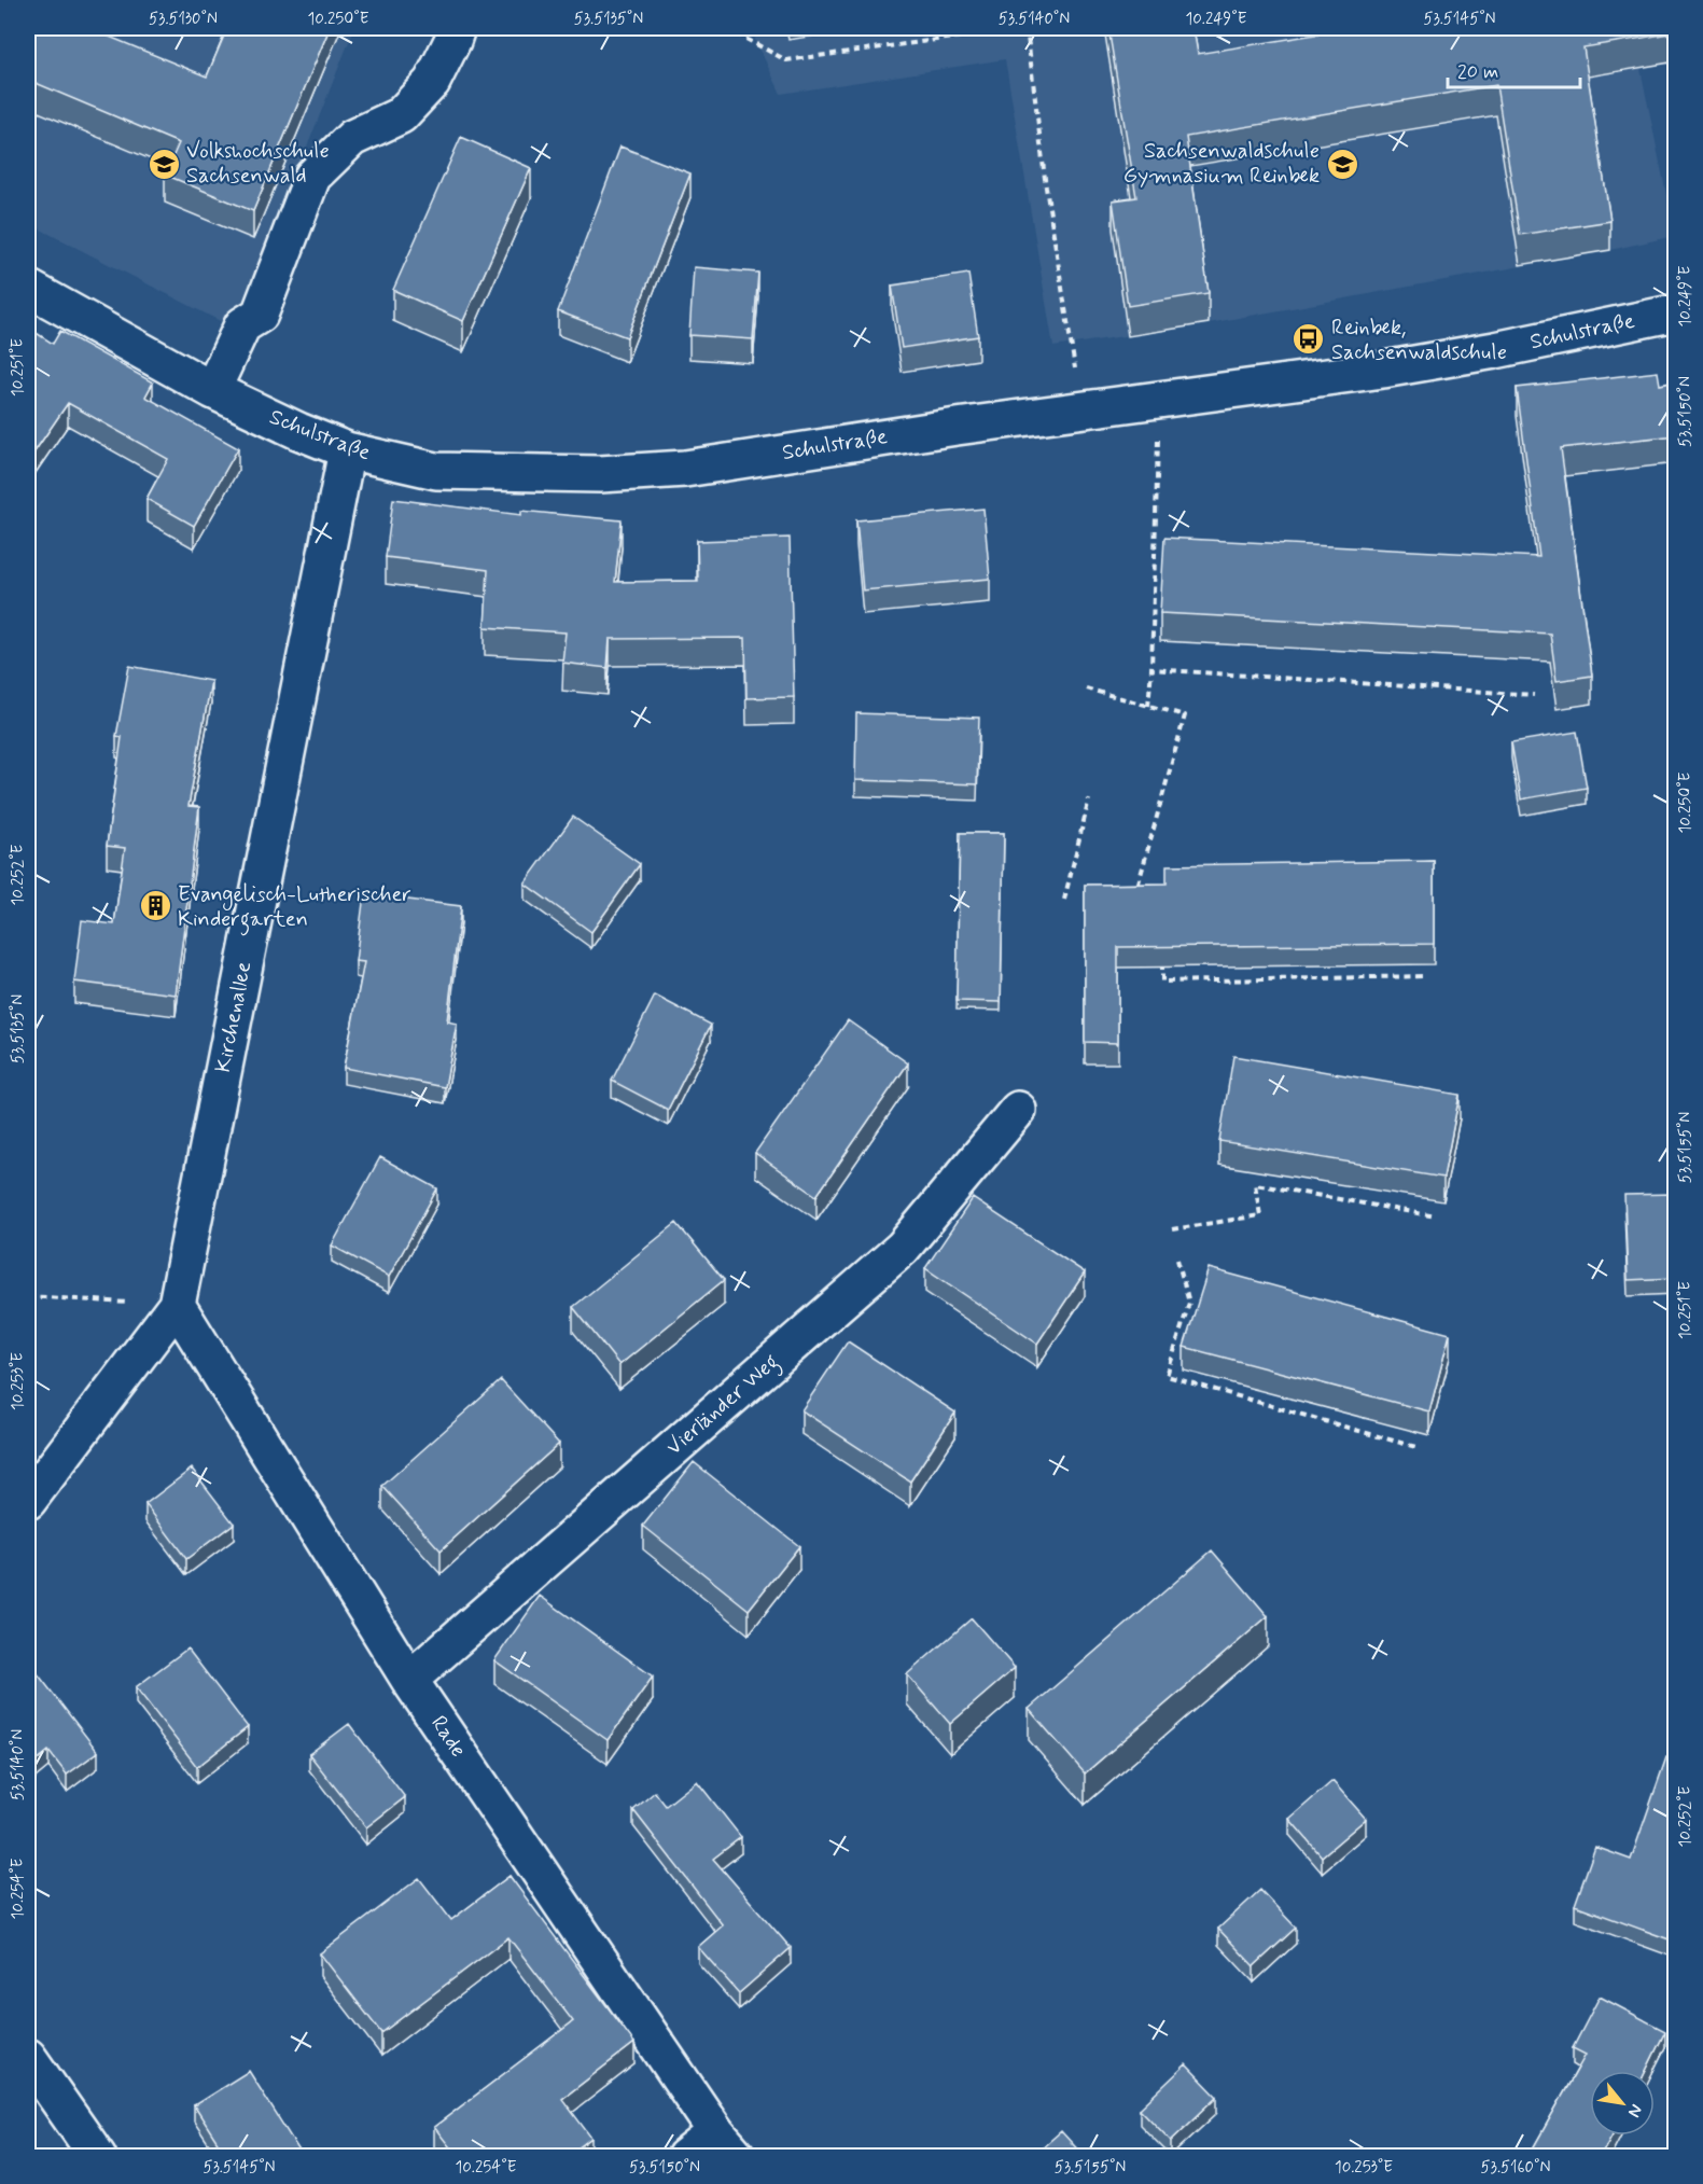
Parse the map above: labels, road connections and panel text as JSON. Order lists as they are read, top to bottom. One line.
{"streets":{"street":["Schulstraße","Kirchenallee","Vierländer Weg","Rade"]},"crossings":[["Schulstraße","Kirchenallee"],["Kirchenallee","Rade"],["Vierländer Weg","Rade"]],"places":{"school or university":["Volkshochschule Sachsenwald","Sachsenwaldschule Gymnasium Reinbek"],"bus stop":["Reinbek, Sachsenwaldschule"],"building":["Evangelisch-Lutherischer Kindergarten"]},"scale_bar":"20 m","north":"bottom right","coordinates":["53.5130°N","10.250°E","53.5135°N","53.5140°N","10.249°E","53.5145°N","10.251°E","53.5150°N","10.252°E","53.5155°N","10.253°E","10.254°E","53.5160°N"]}
